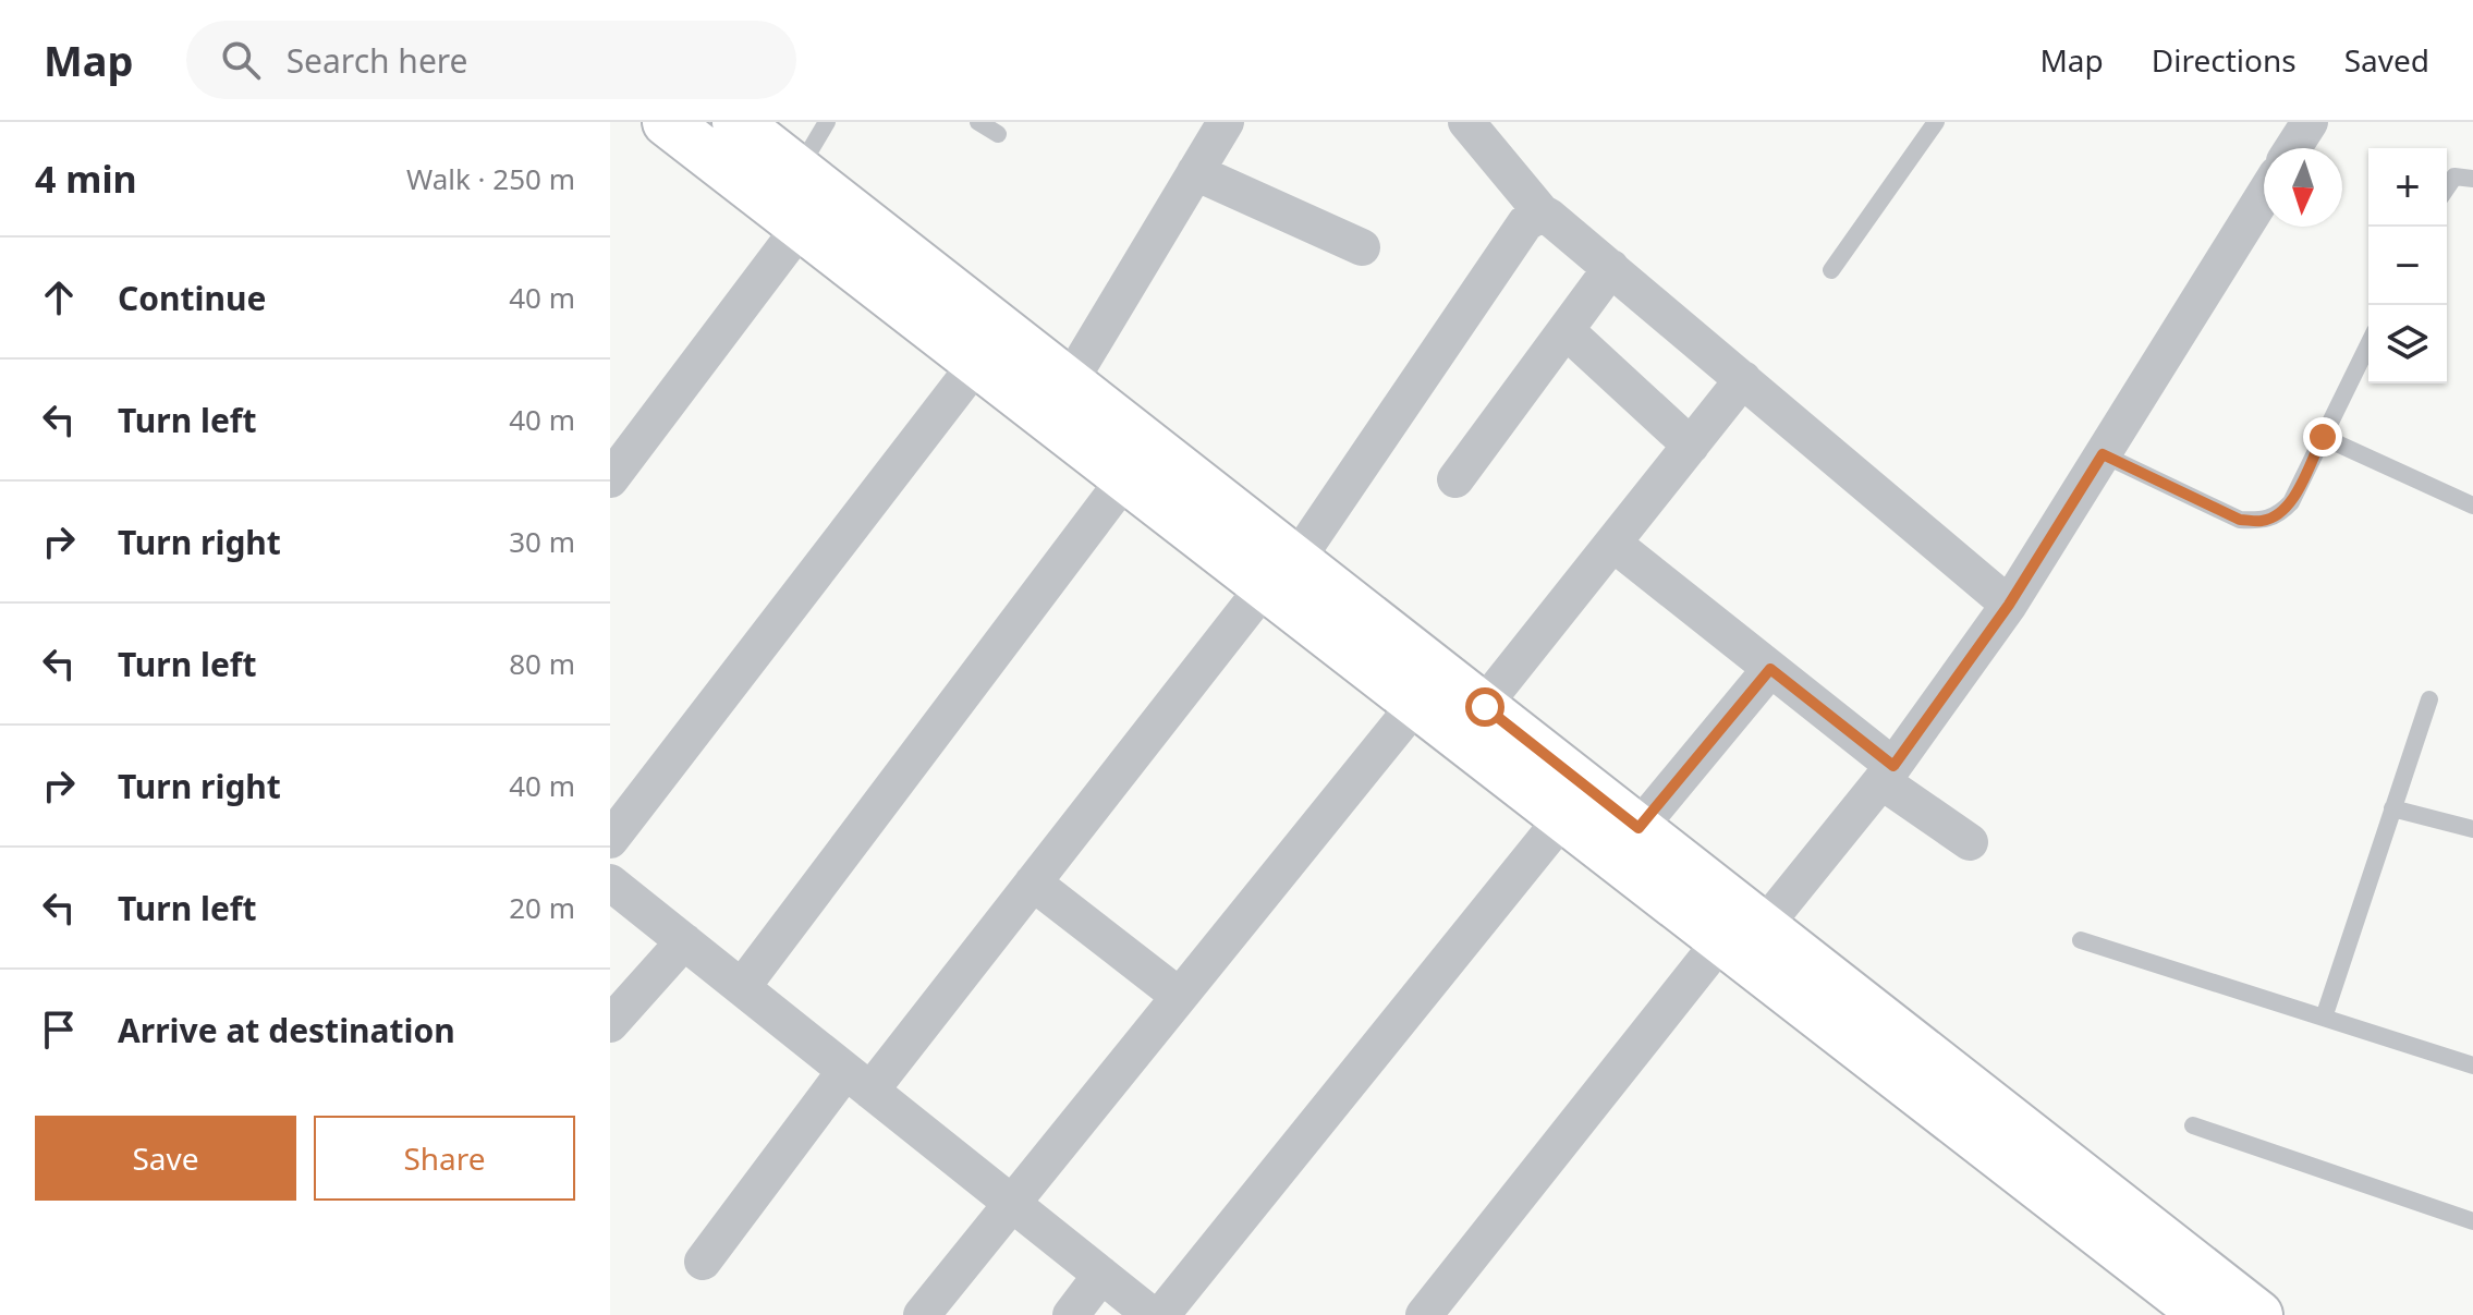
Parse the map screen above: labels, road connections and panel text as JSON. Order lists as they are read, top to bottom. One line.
{"north":"bottom","page":{"header":"Map","search":"Search here","nav":["Map","Directions","Saved"],"heading":["4 min","Walk · 250 m"],"map_buttons":["+","−"],"list":[["Continue","40 m"],["Turn left","40 m"],["Turn right","30 m"],["Turn left","80 m"],["Turn right","40 m"],["Turn left","20 m"],"Arrive at destination"],"buttons":["Save","Share"]}}
